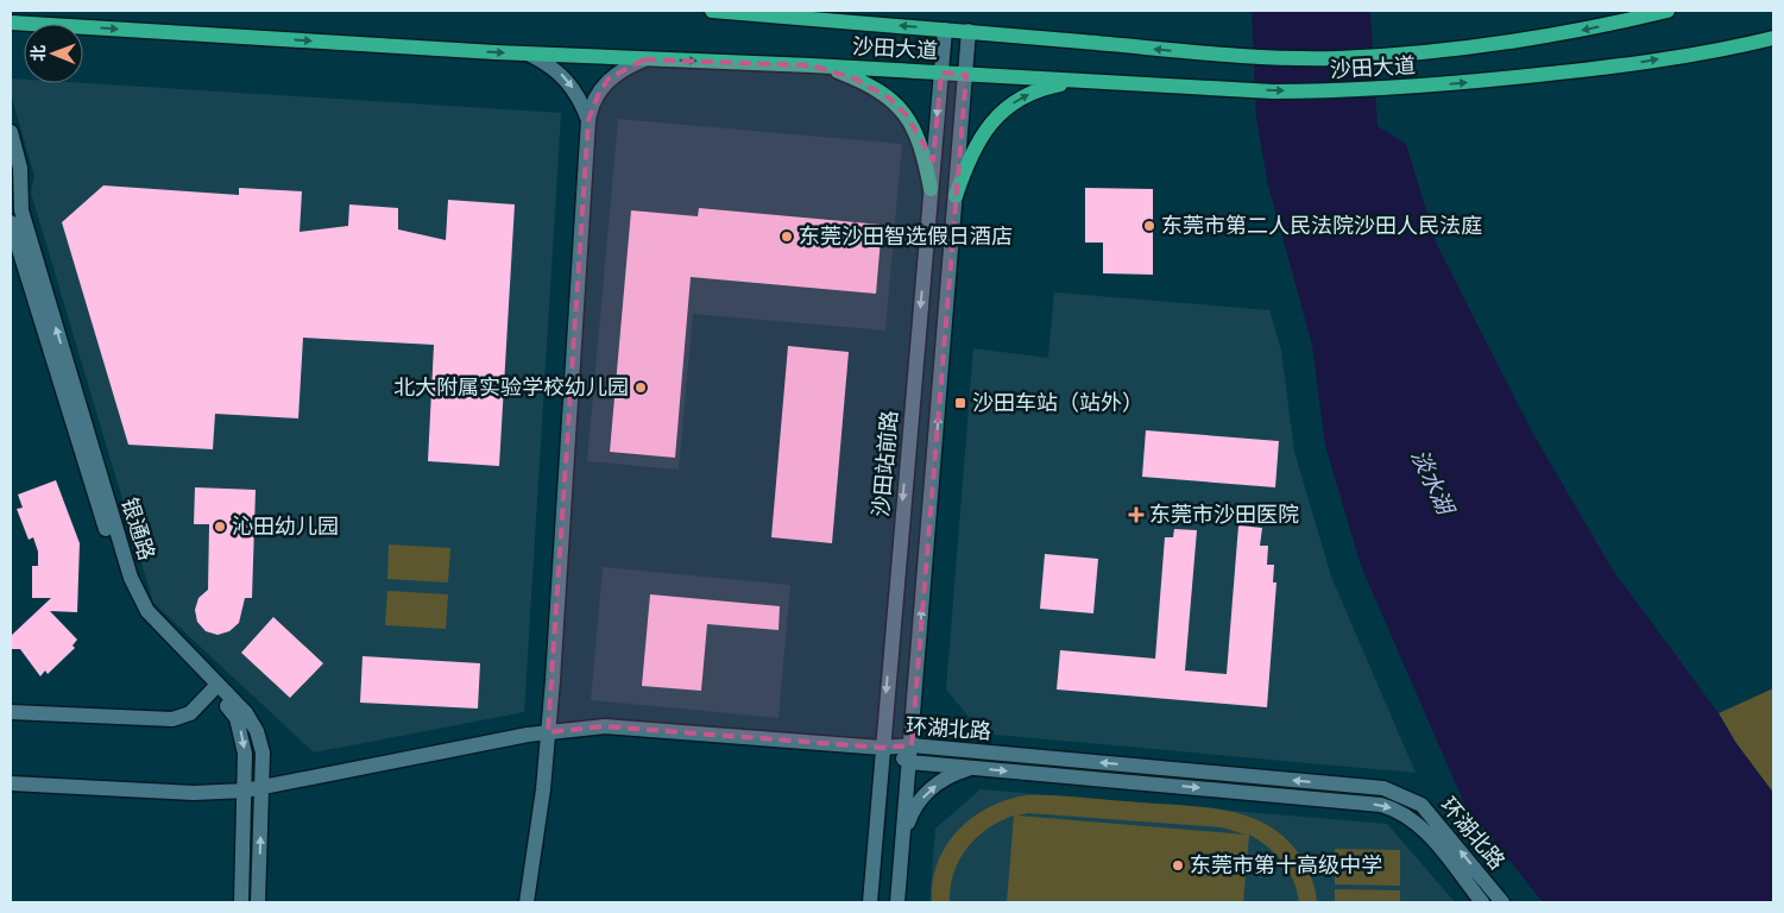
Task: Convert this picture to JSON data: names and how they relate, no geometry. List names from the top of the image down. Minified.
{"streets":{"main road":["沙田大道"],"street":["沙田站前路","银通路","环湖北路"]},"crossings":[["沙田大道","沙田站前路"],["沙田站前路","环湖北路"]],"water":["淡水湖"],"places":{"other":["东莞市第二人民法院沙田人民法庭","东莞沙田智选假日酒店","北大附属实验学校幼儿园","沁田幼儿园","东莞市第十高级中学"],"transit":["沙田车站（站外）"],"health":["东莞市沙田医院"]},"north":"left"}
